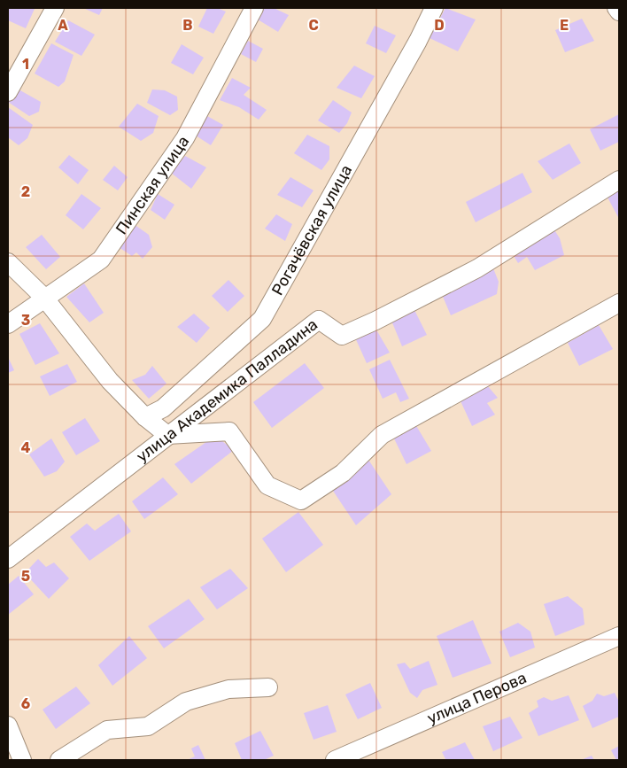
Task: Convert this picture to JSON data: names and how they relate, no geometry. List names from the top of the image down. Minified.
{"streets":{"street":["Пинская улица","Рогачёвская улица","улица Академика Палладина","улица Перова"]},"grid":{"columns":["A","B","C","D","E"],"rows":["1","2","3","4","5","6"]}}
